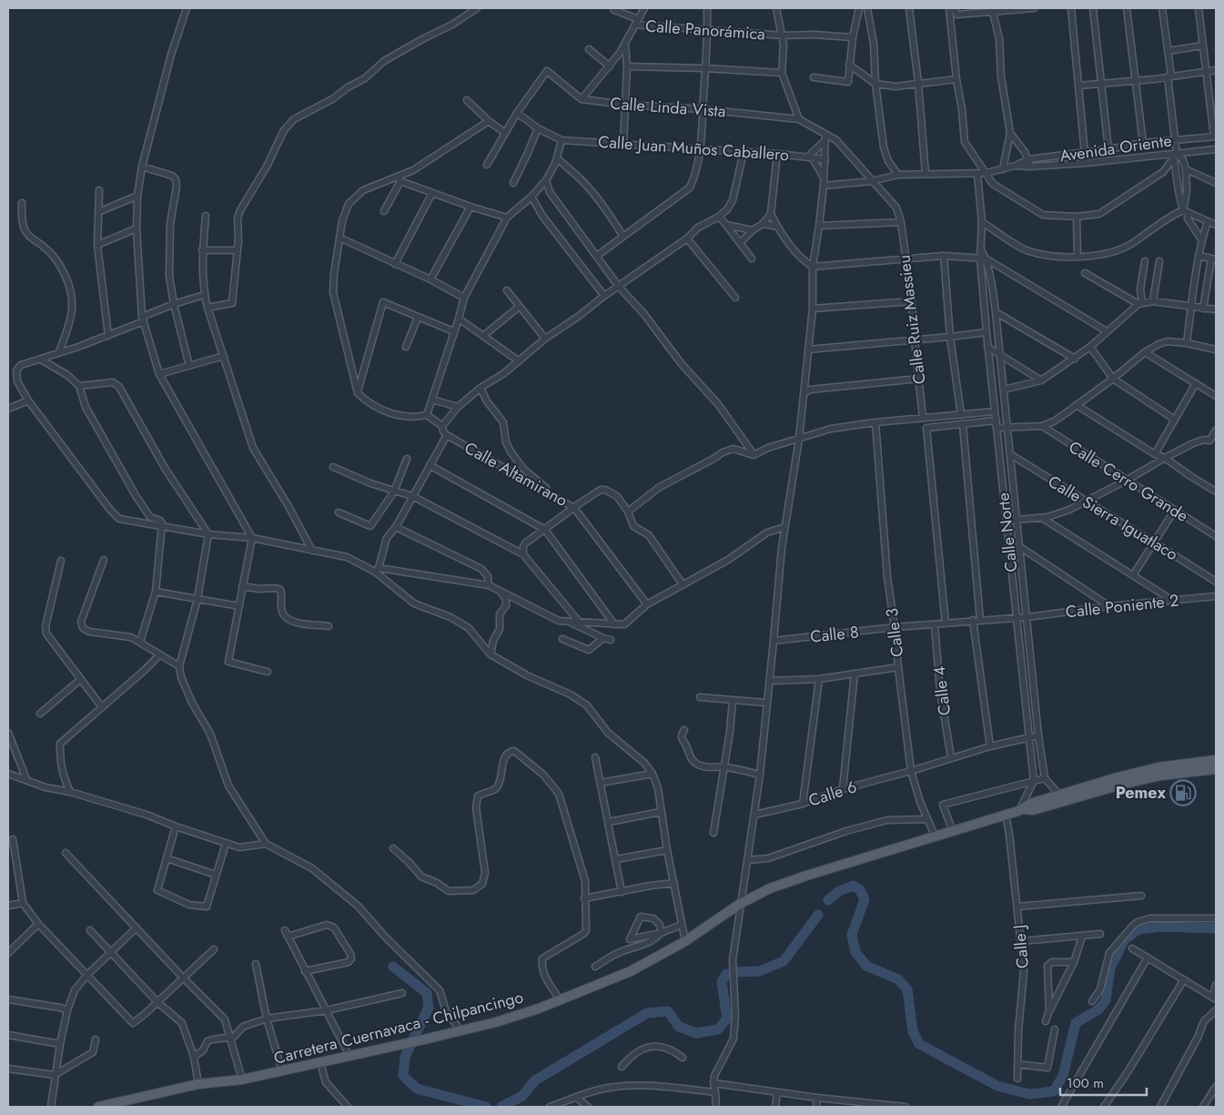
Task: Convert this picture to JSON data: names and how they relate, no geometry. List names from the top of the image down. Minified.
{"streets":{"main road":["Carretera Cuernavaca - Chilpancingo"],"street":["Calle Panorámica","Calle Linda Vista","Calle Juan Muños Caballero","Avenida Oriente","Calle Ruiz Massieu","Calle Altamirano","Calle Cerro Grande","Calle Sierra Iguatlaco","Calle Norte","Calle Poniente 2","Calle 3","Calle 8","Calle 4","Calle 6","Calle J"]},"crossings":[["Calle Linda Vista","Calle Ruiz Massieu"],["Avenida Oriente","Calle Ruiz Massieu"],["Avenida Oriente","Calle Norte"],["Calle Sierra Iguatlaco","Calle Norte"],["Calle Norte","Calle Poniente 2"],["Calle Norte","Calle 6"],["Calle Poniente 2","Calle 8"],["Calle 3","Calle 8"],["Calle 3","Calle 6"],["Calle 3","Carretera Cuernavaca - Chilpancingo"],["Calle 8","Calle 4"],["Calle 4","Calle 6"],["Calle J","Carretera Cuernavaca - Chilpancingo"]],"places":{"fuel station":["Pemex"]},"scale_bar":"100 m"}
